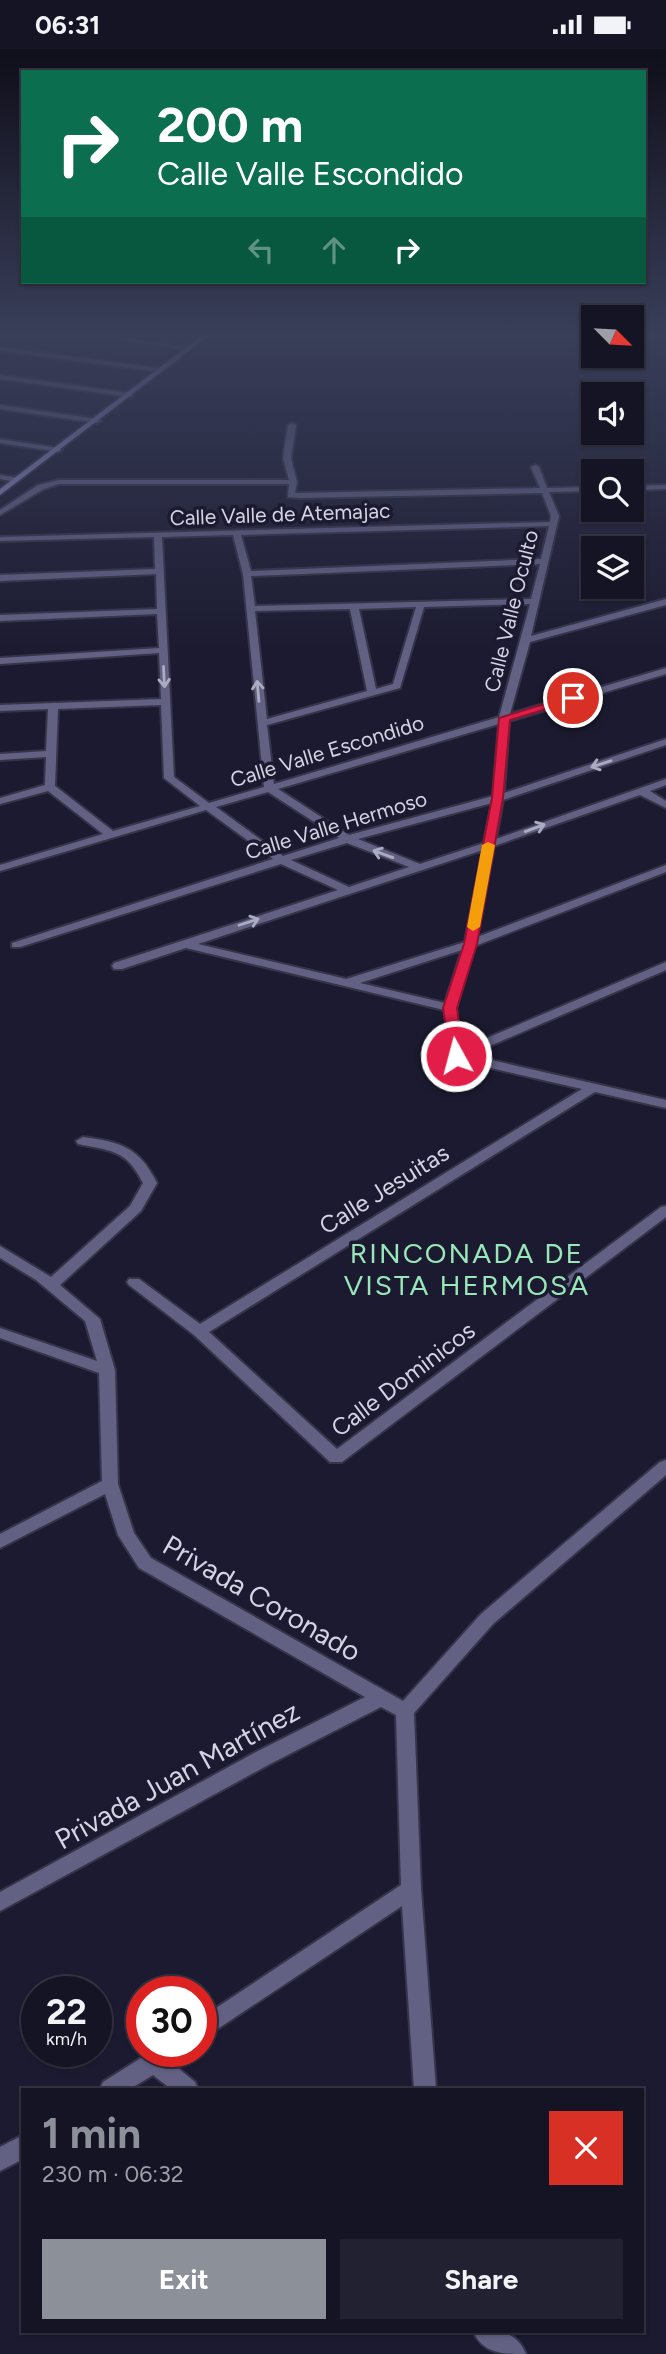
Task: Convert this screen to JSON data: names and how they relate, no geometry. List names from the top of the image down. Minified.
{"streets":{"street":["Calle Valle de Atemajac","Calle Valle Oculto","Calle Valle Escondido","Calle Valle Hermoso","Calle Jesuitas","Calle Dominicos","Privada Coronado","Privada Juan Martínez"]},"crossings":[["Calle Valle de Atemajac","Calle Valle Oculto"],["Calle Valle Oculto","Calle Valle Escondido"],["Calle Valle Oculto","Calle Valle Hermoso"],["Calle Jesuitas","Calle Dominicos"],["Privada Coronado","Privada Juan Martínez"]],"districts":["RINCONADA DE VISTA HERMOSA"],"north":"bottom right","page":{"status":"06:31","turn":["200 m","Calle Valle Escondido"],"speed":"22 km/h","limit":"30","heading":["1 min","230 m · 06:32"],"buttons":["Exit","Share"]}}
